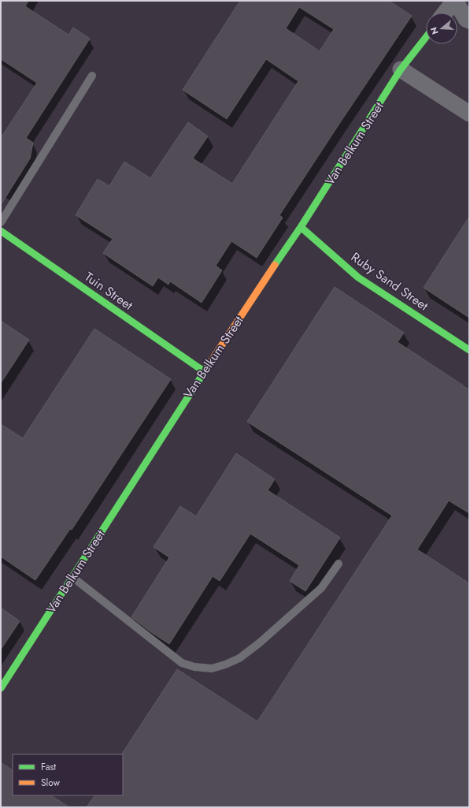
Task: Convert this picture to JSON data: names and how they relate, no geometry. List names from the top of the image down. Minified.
{"streets":{"street":["Van Belkum Street","Ruby Sand Street","Tuin Street"]},"crossings":[["Van Belkum Street","Ruby Sand Street"],["Van Belkum Street","Tuin Street"]],"legend":["Fast","Slow"],"north":"left"}
